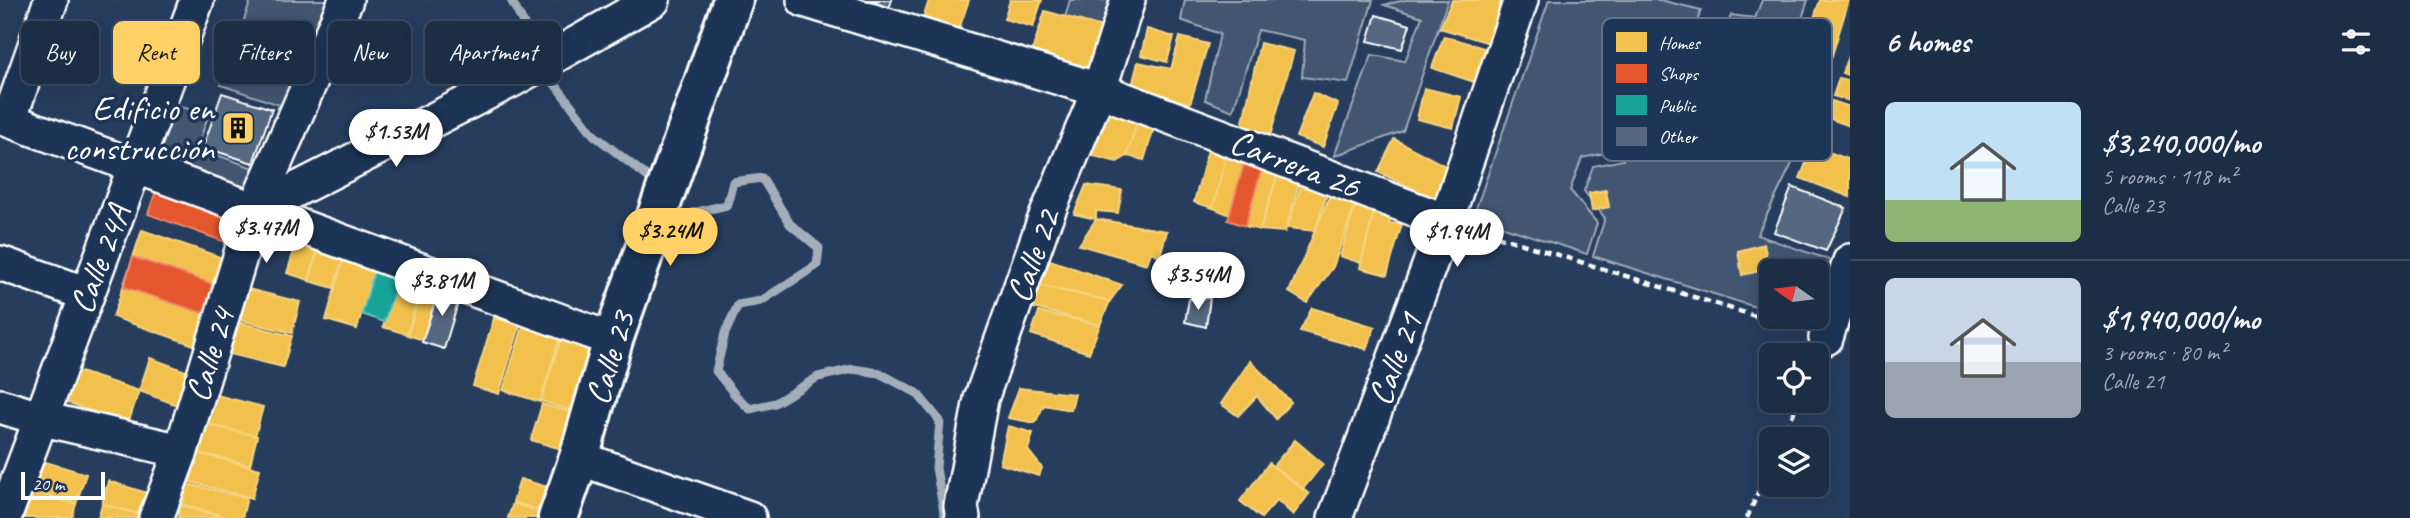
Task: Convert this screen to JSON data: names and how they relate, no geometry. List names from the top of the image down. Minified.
{"streets":{"main road":["Calle 23"],"street":["Carrera 26","Calle 22","Calle 24A","Calle 24","Calle 21"]},"crossings":[["Carrera 26","Calle 22"],["Carrera 26","Calle 21"]],"places":{"building":["Edificio en construcción"]},"legend":["Homes","Shops","Public","Other"],"scale_bar":"20 m","north":"left","page":{"heading":"6 homes","chip":["Buy","Rent","Filters","New","Apartment"],"list":[{"name":"$3,240,000/mo","note":"5 rooms · 118 m² · Calle 23"},{"name":"$1,940,000/mo","note":"3 rooms · 80 m² · Calle 21"}],"price":["$1.53M","$3.47M","$3.24M","$1.94M","$3.54M","$3.81M"],"scale":"20 m"}}
